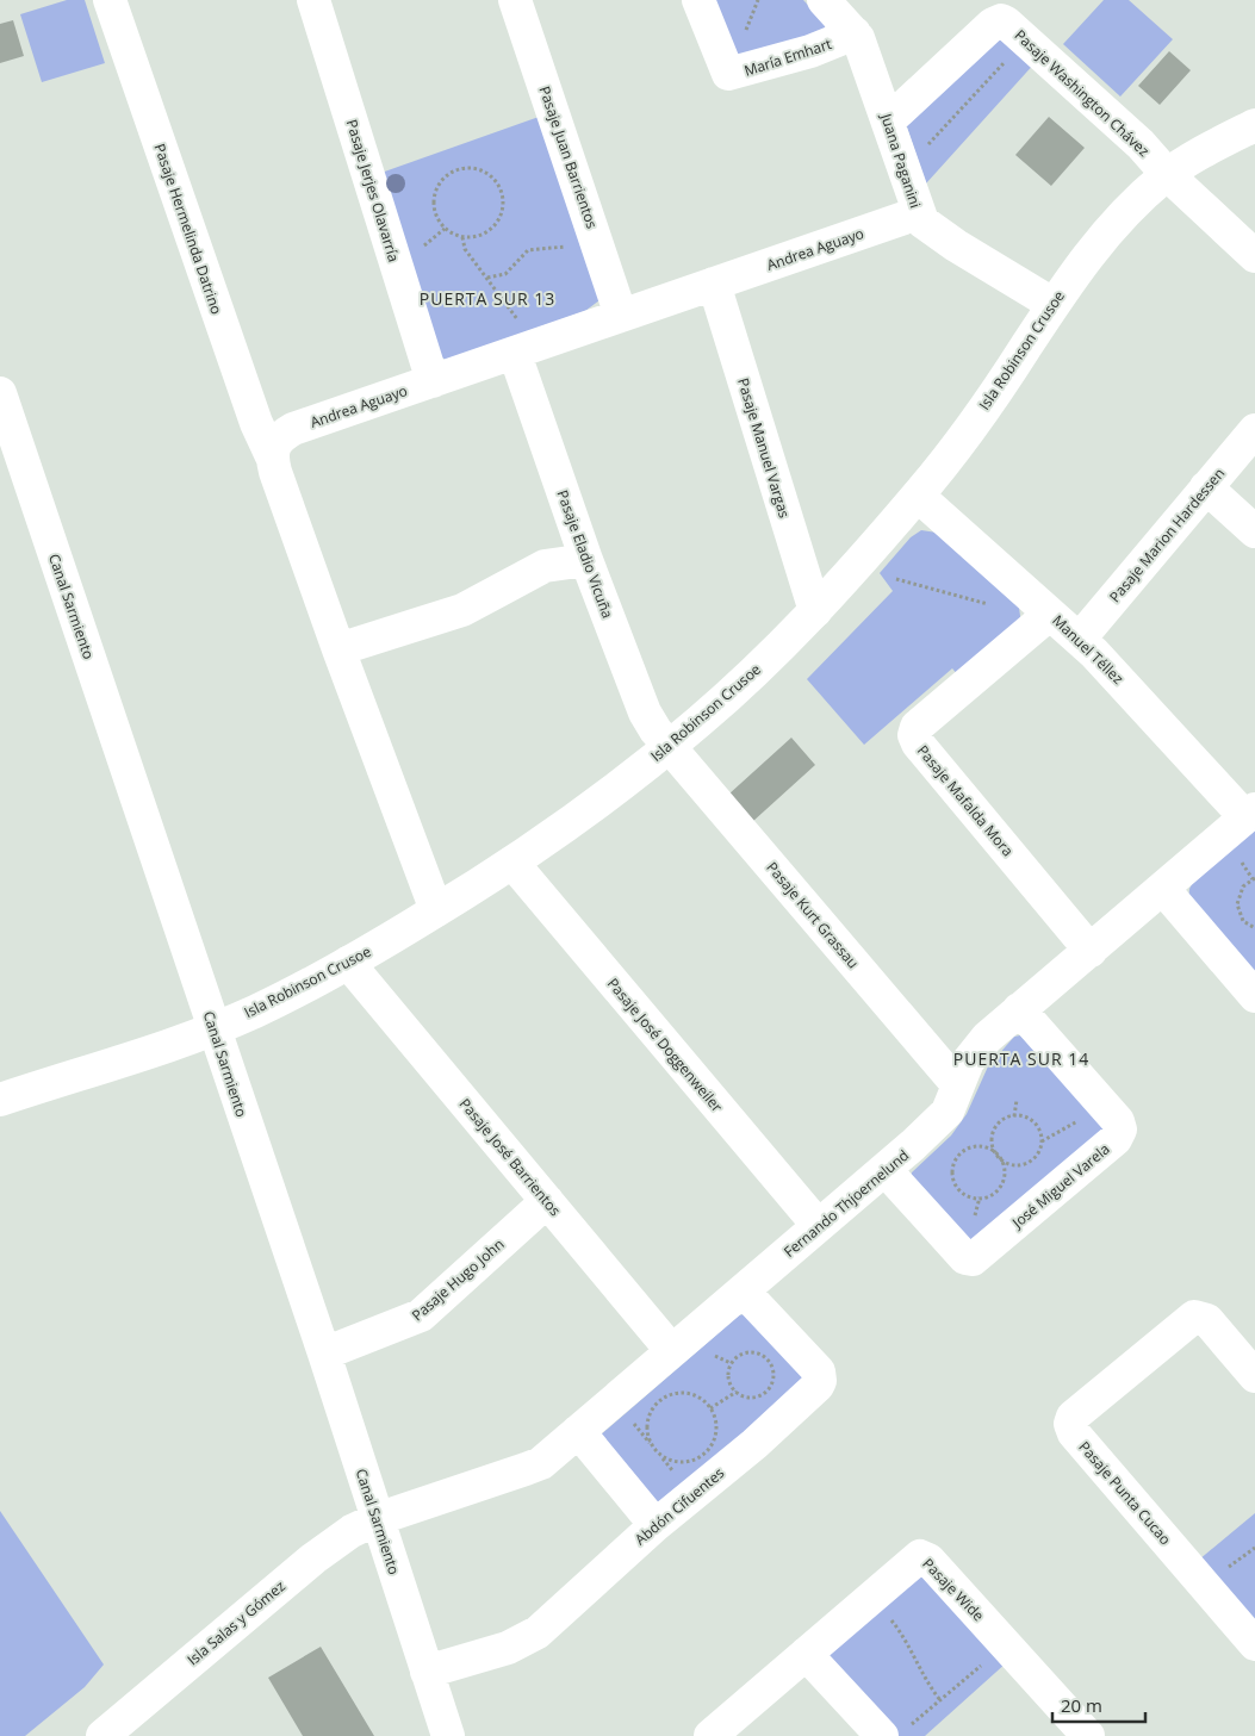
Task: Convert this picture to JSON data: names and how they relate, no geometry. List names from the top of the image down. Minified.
{"streets":{"street":["María Emhart","Pasaje Washington Chávez","Pasaje Juan Barrientos","Juana Paganini","Pasaje Jerjes Olavarría","Pasaje Hermelinda Datrino","Andrea Aguayo","Isla Robinson Crusoe","Pasaje Manuel Vargas","Pasaje Marion Hardessen","Pasaje Eladio Vicuña","Canal Sarmiento","Manuel Téllez","Pasaje Mafalda Mora","Pasaje Kurt Grassau","Pasaje José Doggenweiler","Pasaje José Barrientos","José Miguel Varela","Fernando Thjoernelund","Pasaje Hugo John","Pasaje Punta Cucao","Abdón Cifuentes","Pasaje Wide","Isla Salas y Gómez"]},"crossings":[["María Emhart","Juana Paganini"],["Pasaje Washington Chávez","Juana Paganini"],["Pasaje Washington Chávez","Isla Robinson Crusoe"],["Pasaje Juan Barrientos","Andrea Aguayo"],["Juana Paganini","Andrea Aguayo"],["Juana Paganini","Isla Robinson Crusoe"],["Pasaje Jerjes Olavarría","Andrea Aguayo"],["Pasaje Hermelinda Datrino","Andrea Aguayo"],["Andrea Aguayo","Pasaje Manuel Vargas"],["Andrea Aguayo","Pasaje Eladio Vicuña"],["Isla Robinson Crusoe","Pasaje Manuel Vargas"],["Isla Robinson Crusoe","Pasaje Eladio Vicuña"],["Isla Robinson Crusoe","Canal Sarmiento"],["Isla Robinson Crusoe","Manuel Téllez"],["Isla Robinson Crusoe","Pasaje Kurt Grassau"],["Isla Robinson Crusoe","Pasaje José Doggenweiler"],["Isla Robinson Crusoe","Pasaje José Barrientos"],["Pasaje Marion Hardessen","Manuel Téllez"],["Pasaje Eladio Vicuña","Pasaje Kurt Grassau"],["Canal Sarmiento","Fernando Thjoernelund"],["Canal Sarmiento","Pasaje Hugo John"],["Canal Sarmiento","Abdón Cifuentes"],["Canal Sarmiento","Isla Salas y Gómez"],["Manuel Téllez","Pasaje Mafalda Mora"],["Manuel Téllez","Fernando Thjoernelund"],["Pasaje Mafalda Mora","Fernando Thjoernelund"],["Pasaje Kurt Grassau","Fernando Thjoernelund"],["Pasaje José Doggenweiler","Fernando Thjoernelund"],["Pasaje José Barrientos","Fernando Thjoernelund"],["Pasaje José Barrientos","Pasaje Hugo John"],["José Miguel Varela","Fernando Thjoernelund"],["Fernando Thjoernelund","Abdón Cifuentes"],["Fernando Thjoernelund","Isla Salas y Gómez"]],"districts":["PUERTA SUR 13","PUERTA SUR 14"],"scale_bar":"20 m"}
